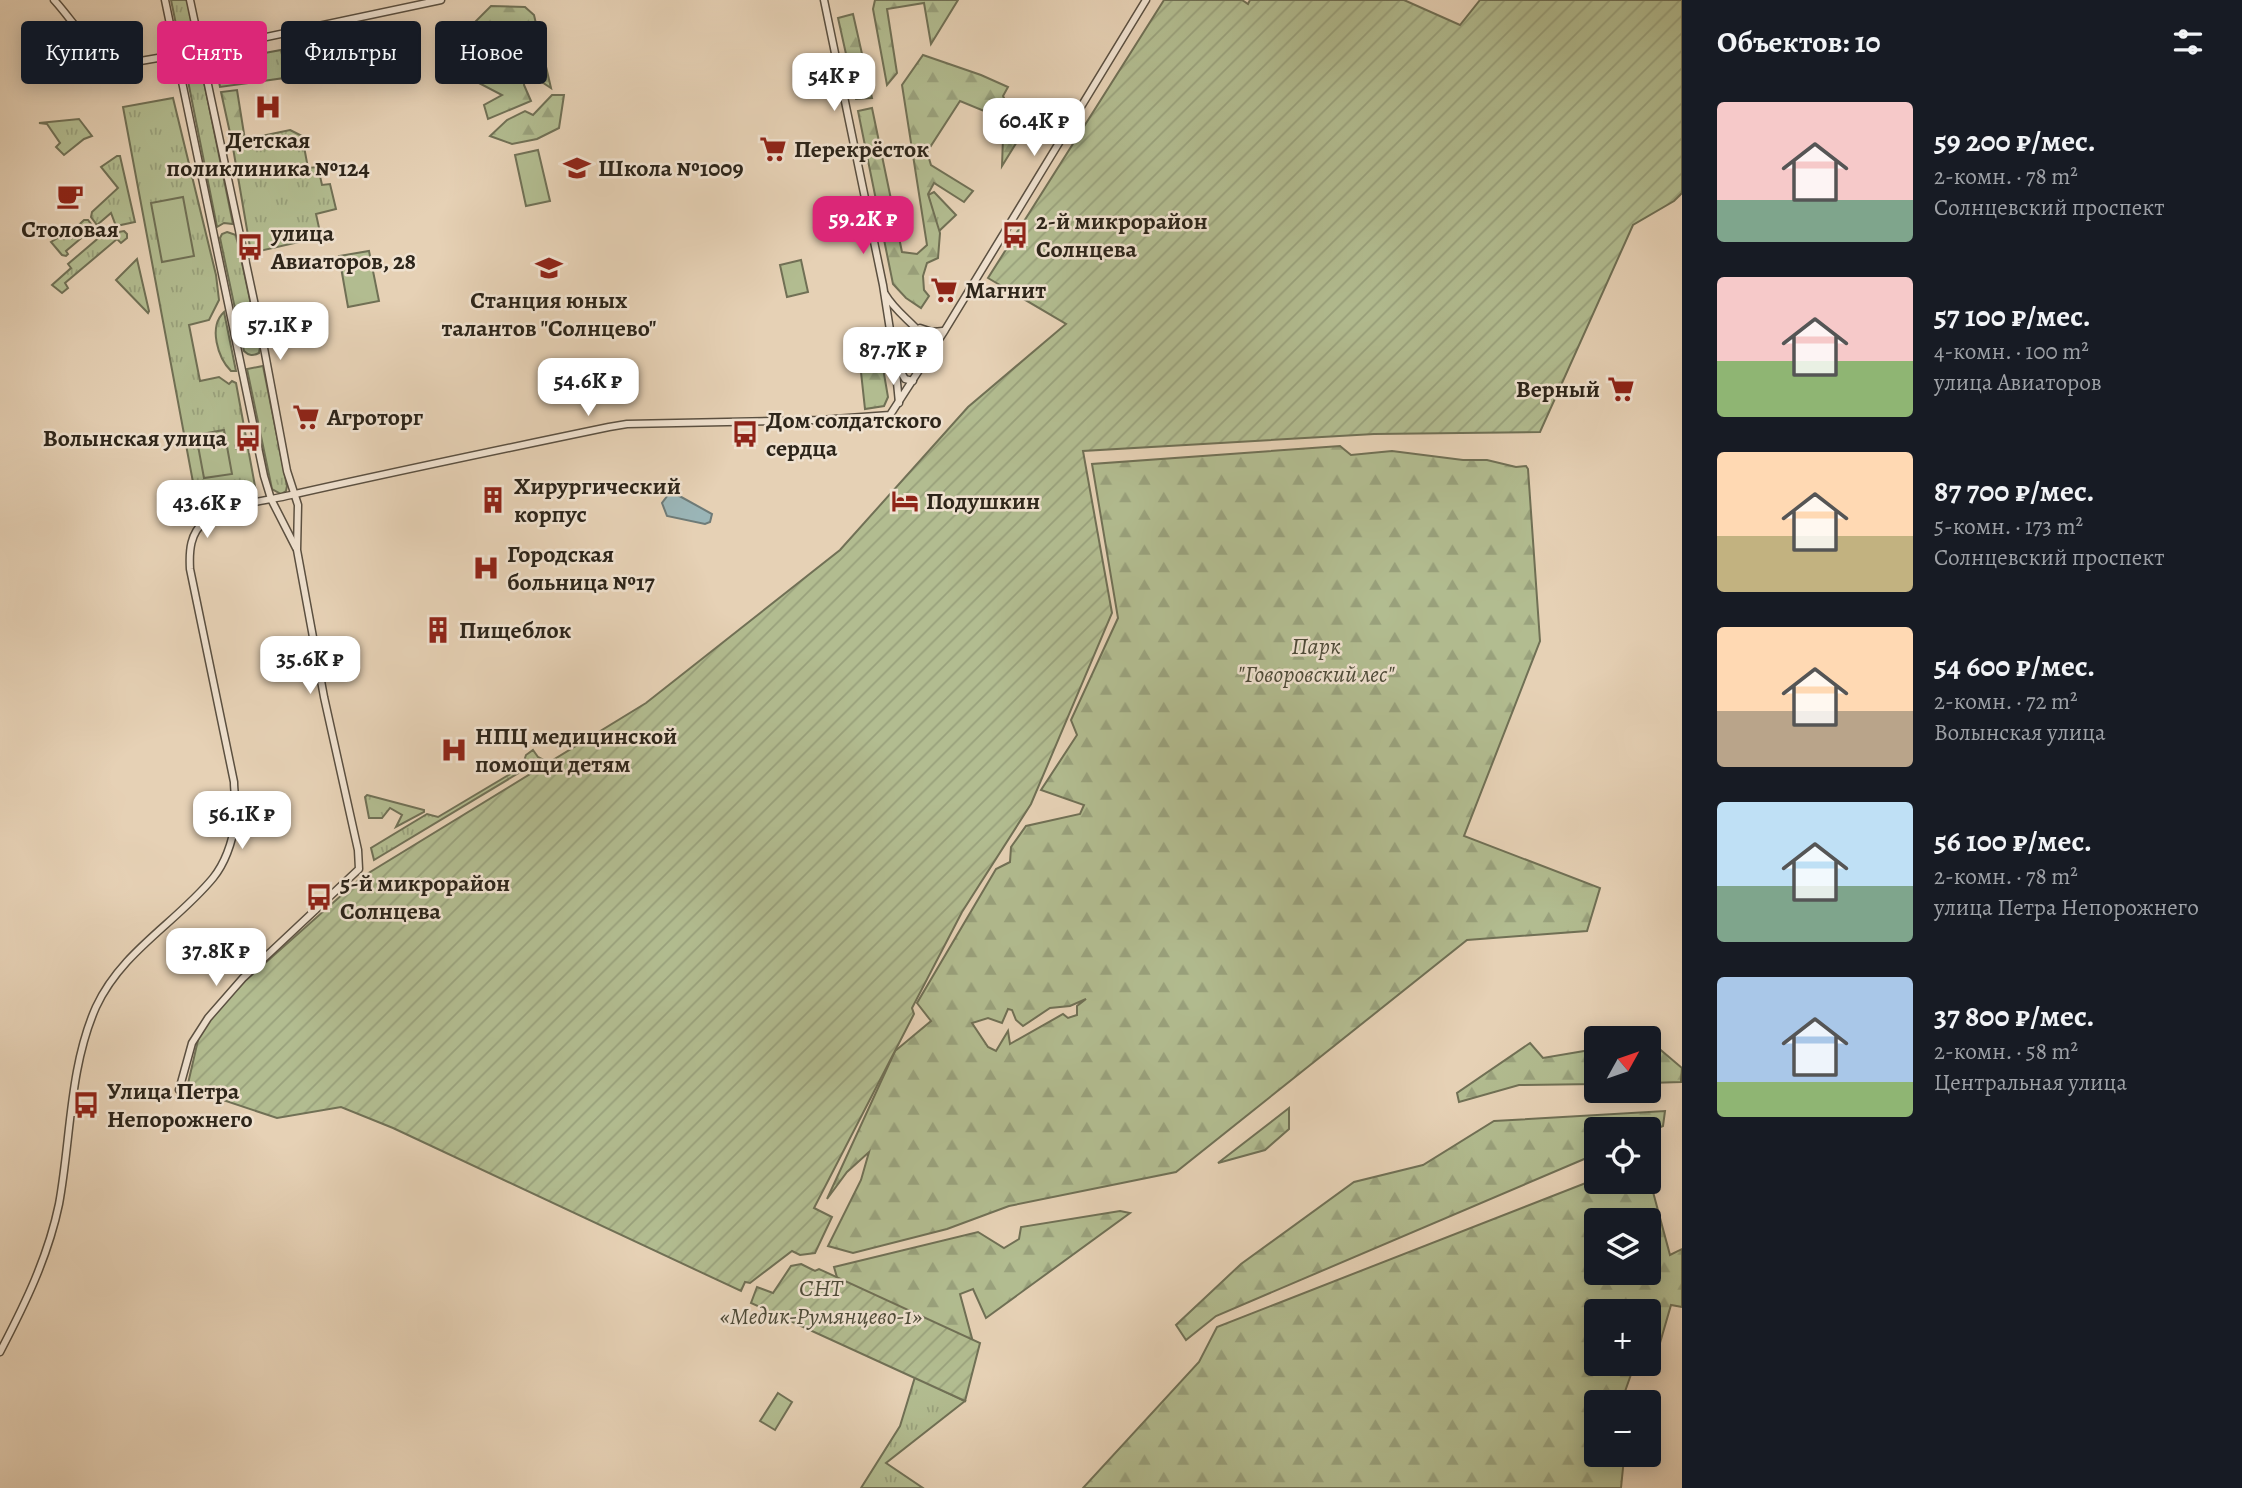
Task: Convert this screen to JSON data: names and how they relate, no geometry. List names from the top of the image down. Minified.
{"parks":["Парк \"Говоровский лес\"","СНТ «Медик-Румянцево-1»"],"places":{"hospital":["Детская поликлиника №124","Городская больница №17","НПЦ медицинской помощи детям"],"supermarket":["Перекрёсток","Магнит","Верный","Агроторг"],"school or university":["Школа №1009","Станция юных талантов \"Солнцево\""],"cafe":["Столовая"],"bus stop":["2-й микрорайон Солнцева","улица Авиаторов, 28","Дом солдатского сердца","Волынская улица","5-й микрорайон Солнцева","Улица Петра Непорожнего"],"building":["Хирургический корпус","Пищеблок"],"hotel":["Подушкин"]},"north":"top right","page":{"heading":"Объектов: 10","chip":["Купить","Снять","Фильтры","Новое"],"price":["54K ₽","60.4K ₽","59.2K ₽","57.1K ₽","87.7K ₽","54.6K ₽","43.6K ₽","35.6K ₽","56.1K ₽","37.8K ₽"],"list":[{"name":"59 200 ₽/мес.","note":"2-комн. · 78 m² · Солнцевский проспект"},{"name":"57 100 ₽/мес.","note":"4-комн. · 100 m² · улица Авиаторов"},{"name":"87 700 ₽/мес.","note":"5-комн. · 173 m² · Солнцевский проспект"},{"name":"54 600 ₽/мес.","note":"2-комн. · 72 m² · Волынская улица"},{"name":"56 100 ₽/мес.","note":"2-комн. · 78 m² · улица Петра Непорожнего"},{"name":"37 800 ₽/мес.","note":"2-комн. · 58 m² · Центральная улица"}],"map_buttons":["+","−"]}}
